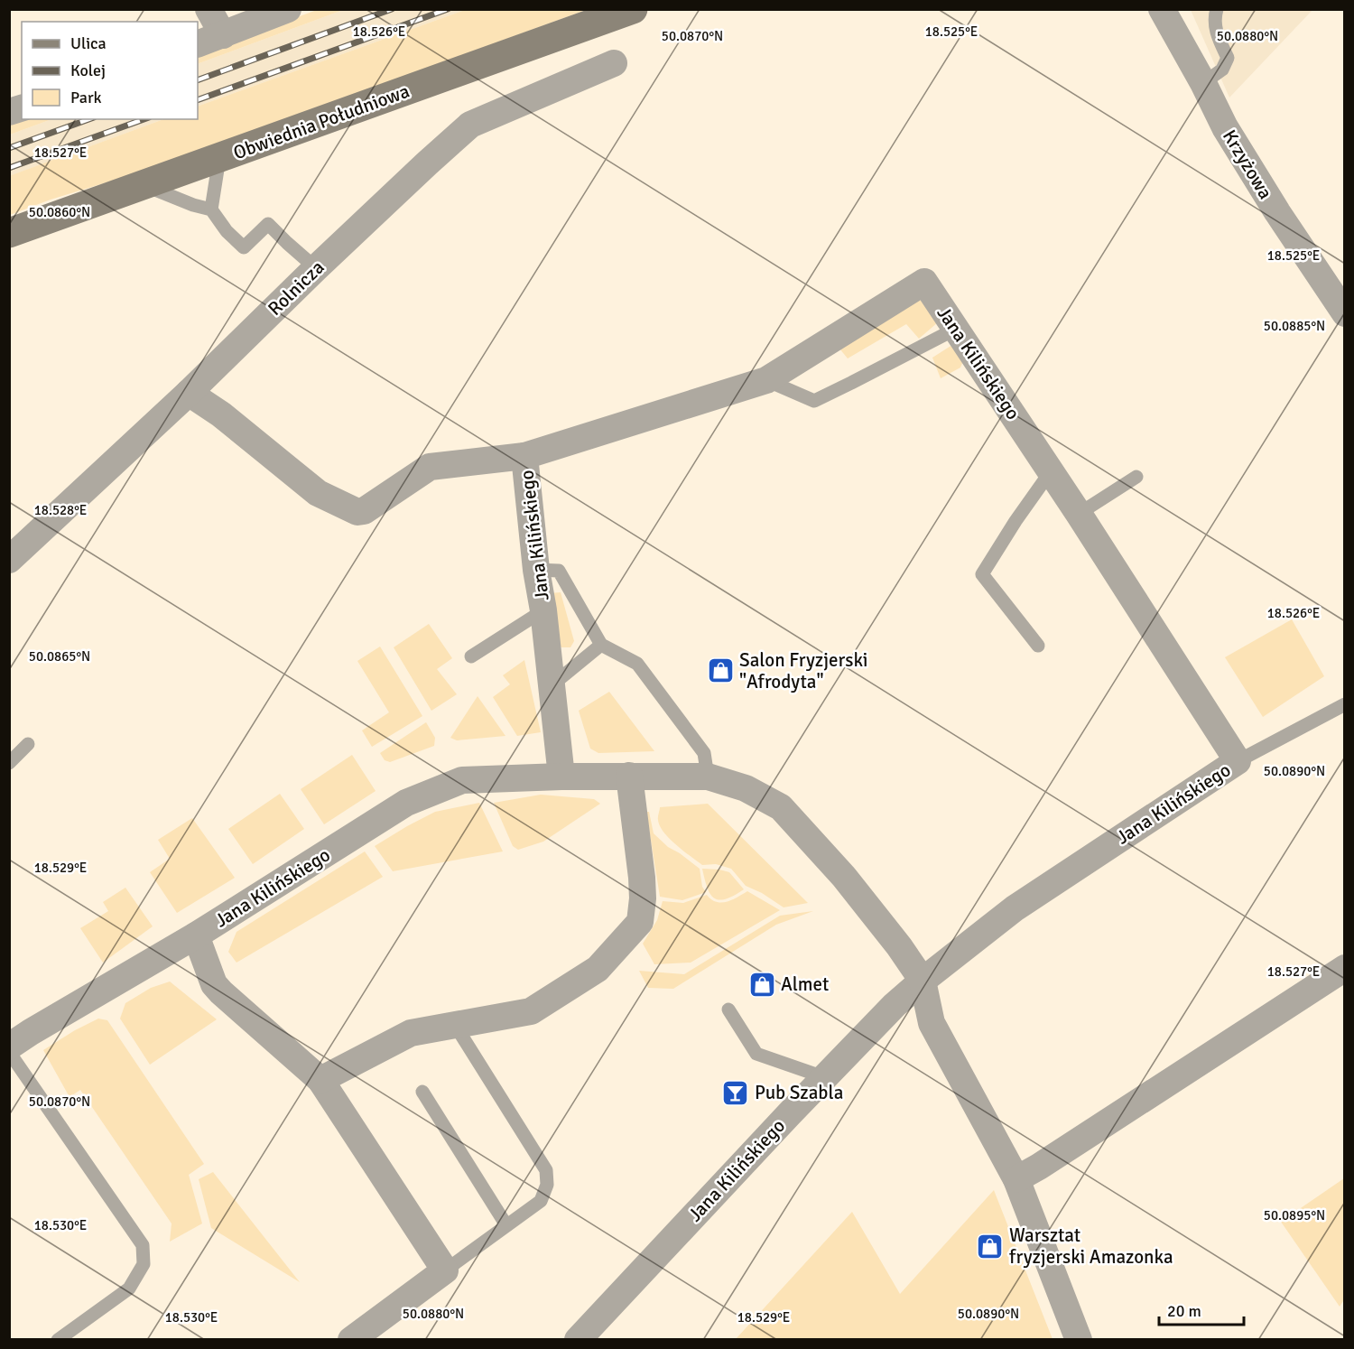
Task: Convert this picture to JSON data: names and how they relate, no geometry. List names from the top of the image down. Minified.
{"streets":{"main road":["Obwiednia Południowa"],"street":["Krzyżowa","Rolnicza","Jana Kilińskiego"]},"places":{"shop":["Salon Fryzjerski \"Afrodyta\"","Almet","Warsztat fryzjerski Amazonka"],"bar":["Pub Szabla"]},"legend":["Ulica","Kolej","Park"],"scale_bar":"20 m","coordinates":["18.526°E","18.525°E","50.0870°N","50.0880°N","18.527°E","50.0860°N","50.0885°N","18.528°E","50.0865°N","50.0890°N","18.529°E","50.0895°N","18.530°E"]}
